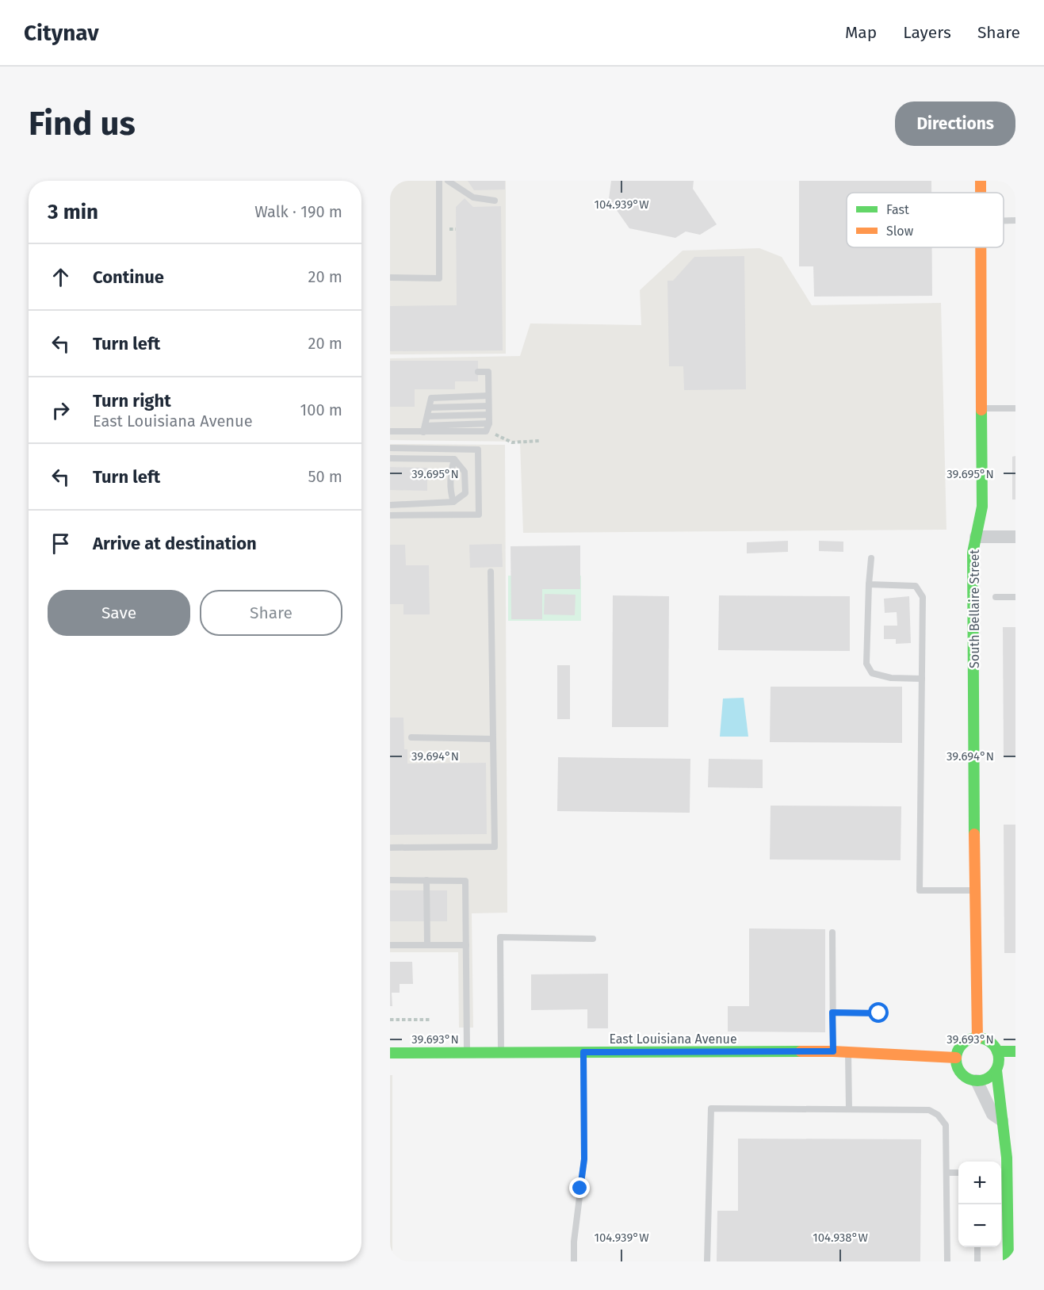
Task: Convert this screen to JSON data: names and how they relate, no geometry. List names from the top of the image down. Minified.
{"streets":{"street":["South Bellaire Street","East Louisiana Avenue"]},"crossings":[["South Bellaire Street","East Louisiana Avenue"]],"legend":["Fast","Slow"],"page":{"header":"Citynav","nav":["Map","Layers","Share"],"buttons":["Directions",["Save","Share"]],"title":"Find us","heading":["3 min","Walk · 190 m"],"list":[["Continue","20 m"],["Turn left","20 m"],["Turn right","East Louisiana Avenue","100 m"],["Turn left","50 m"],"Arrive at destination"],"map_buttons":["+","−"]},"coordinates":["104.939°W","39.695°N","39.694°N","39.693°N","104.938°W"]}
